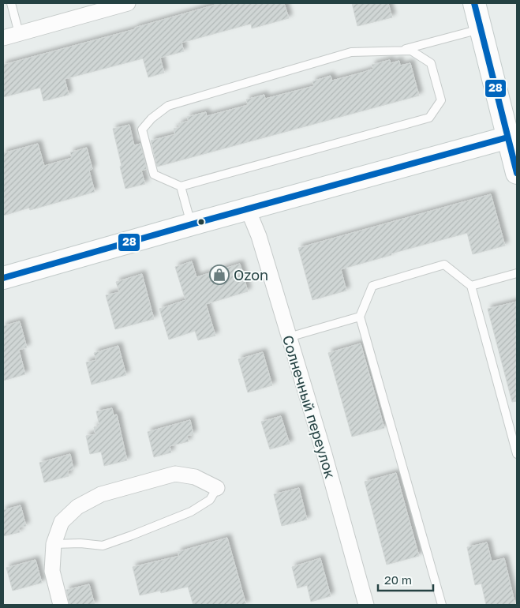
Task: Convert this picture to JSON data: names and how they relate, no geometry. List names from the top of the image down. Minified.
{"streets":{"street":["Солнечный переулок"]},"places":{"shop":["Ozon"]},"lines":["transit line 28"],"scale_bar":"20 m"}
